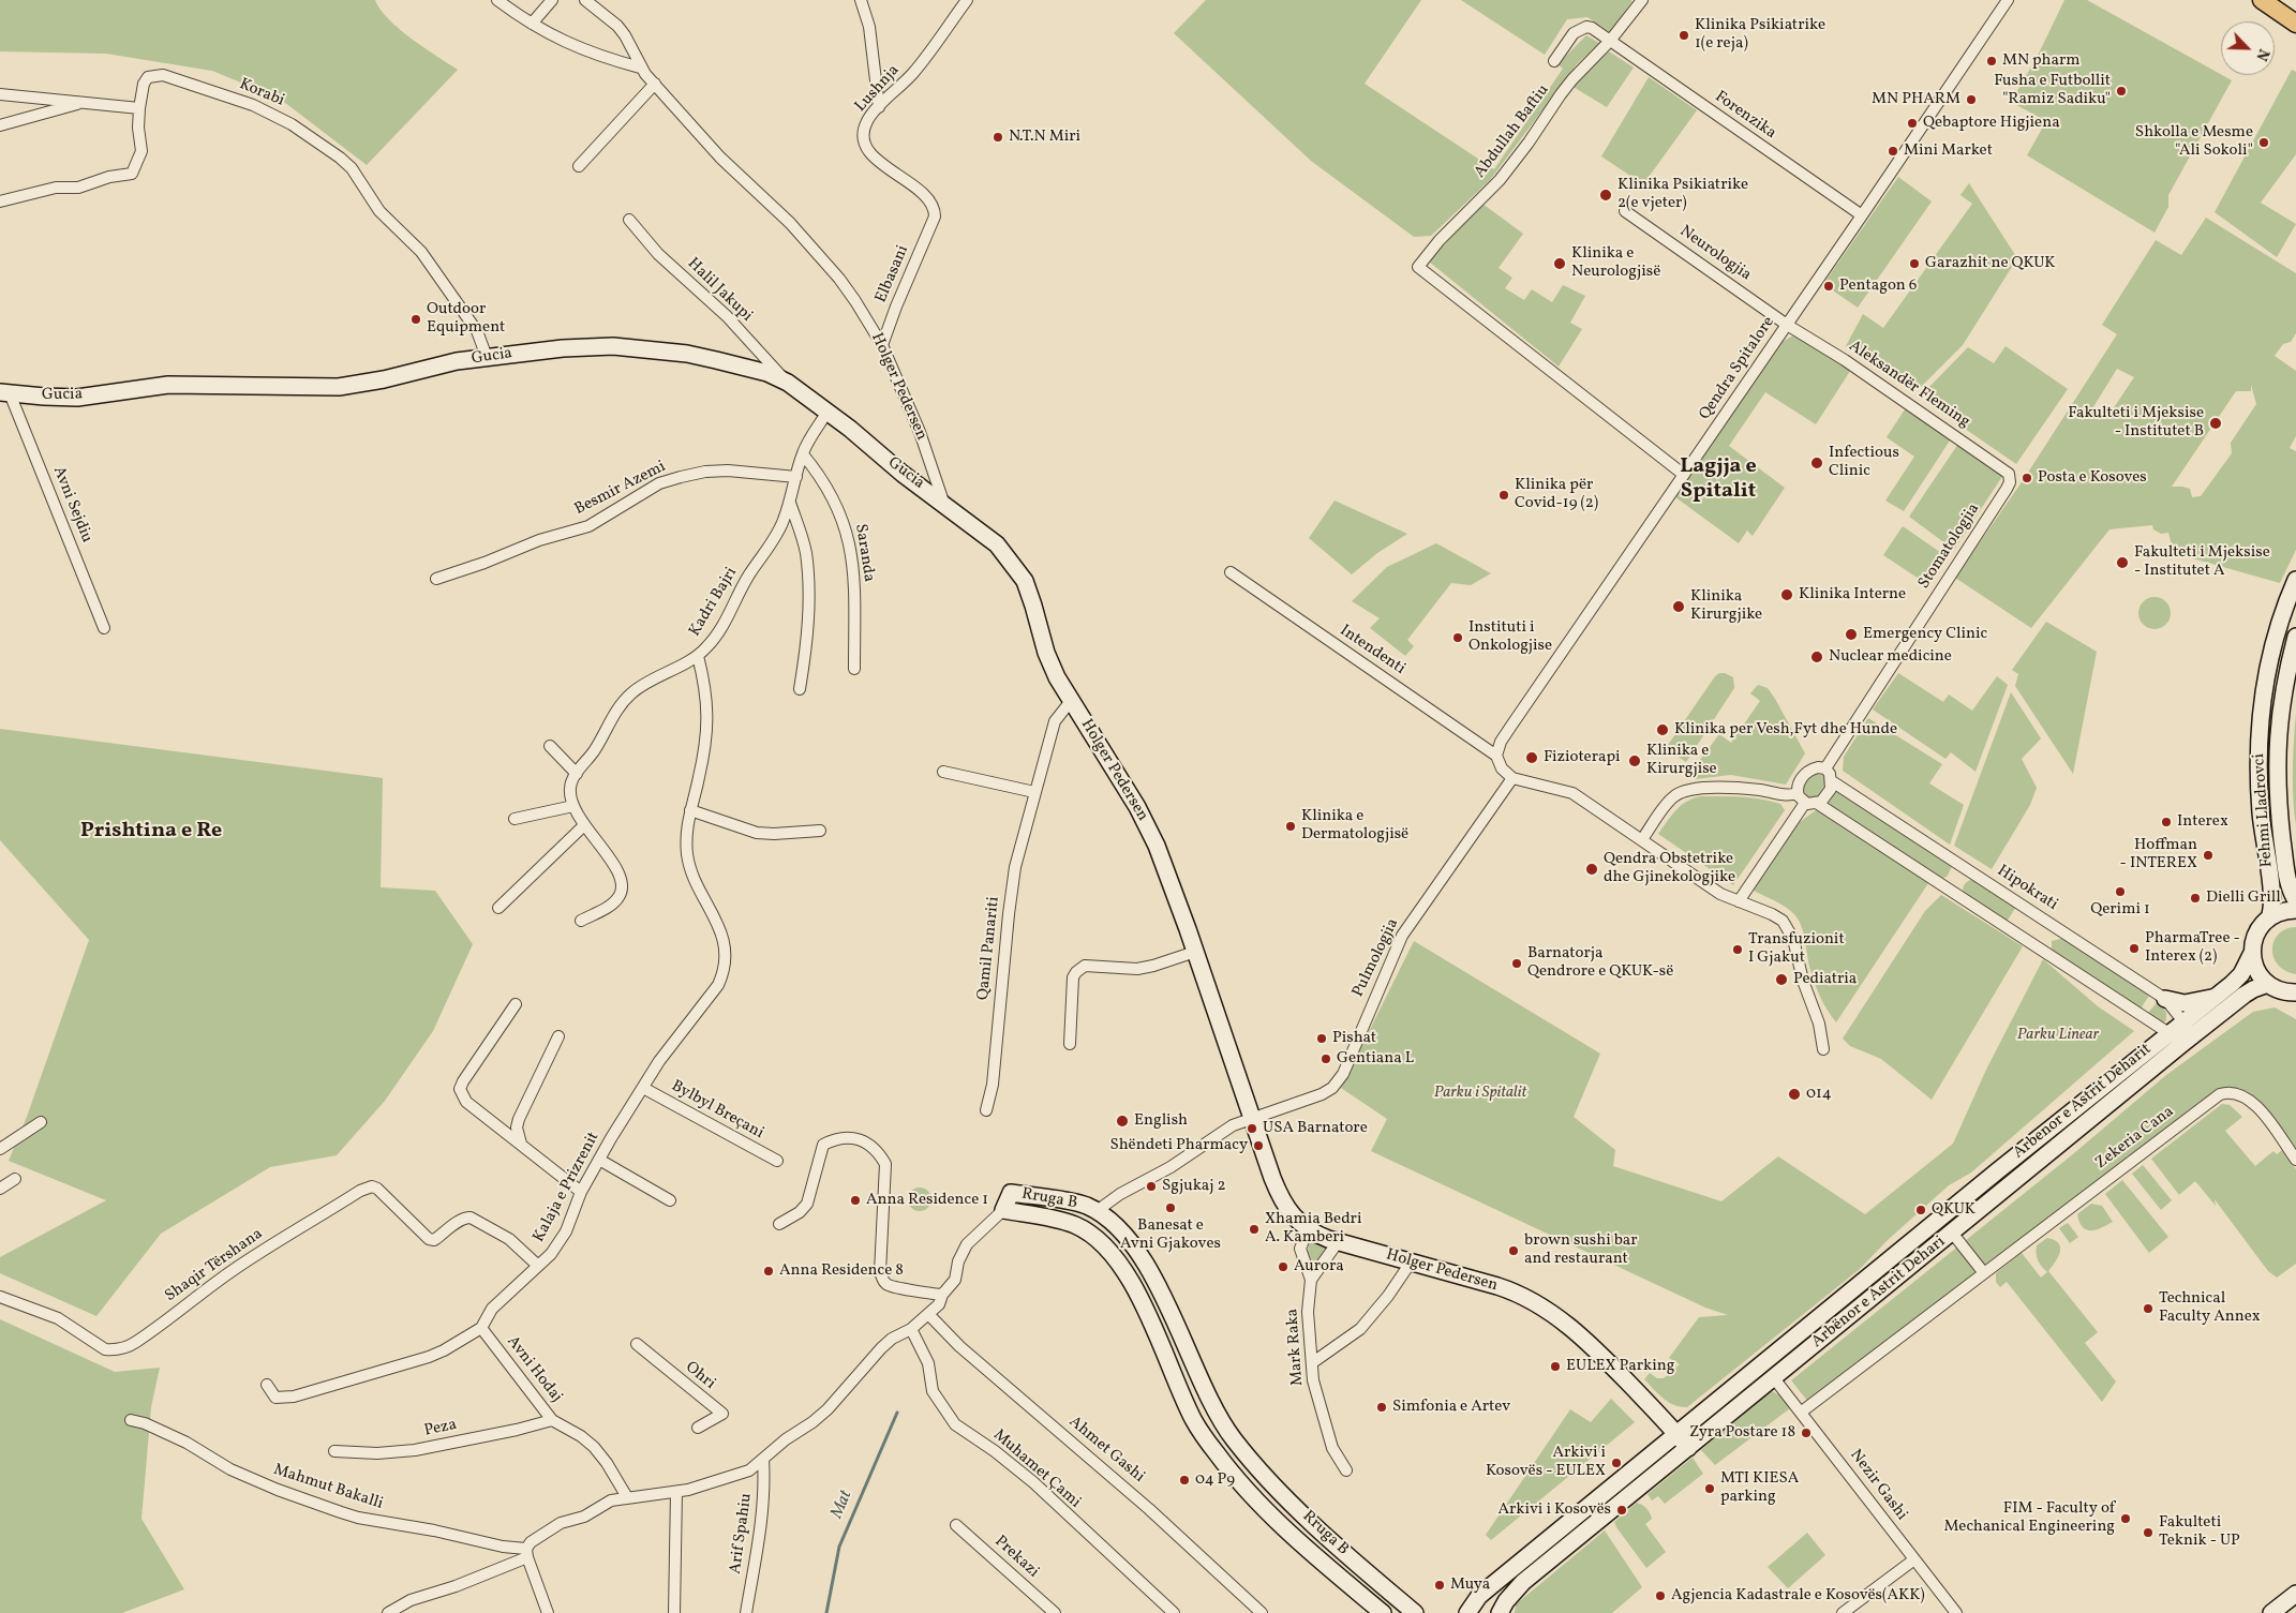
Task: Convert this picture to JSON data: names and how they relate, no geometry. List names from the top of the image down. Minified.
{"streets":{"main road":["Gucia","Holger Pedersen","Fehmi Lladrovci","Arbenor e Astrit Deharit","Rruga B","Arbënor e Astrit Dehari"],"street":["Lushnja","Korabi","Forenzika","Abdullah Baftiu","Neurologjia","Elbasani","Halil Jakupi","Qendra Spitalore","Aleksandër Fleming","Besmir Azemi","Avni Sejdiu","Stomatologjia","Saranda","Kadri Bajri","Intendenti","Hipokrati","Qamil Panariti","Pulmologjia","Bylbyl Breçani","Zekeria Cana","Kalaja e Prizrenit","Shaqir Tërshana","Mark Raka","Avni Hodaj","Ohri","Peza","Ahmet Gashi","Muhamet Çami","Nezir Gashi","Mahmut Bakalli","Arif Spahiu","Prekazi"]},"crossings":[["Lushnja","Elbasani"],["Korabi","Gucia"],["Forenzika","Abdullah Baftiu"],["Forenzika","Qendra Spitalore"],["Abdullah Baftiu","Qendra Spitalore"],["Neurologjia","Qendra Spitalore"],["Neurologjia","Aleksandër Fleming"],["Elbasani","Holger Pedersen"],["Halil Jakupi","Gucia"],["Gucia","Holger Pedersen"],["Gucia","Avni Sejdiu"],["Gucia","Kadri Bajri"],["Qendra Spitalore","Aleksandër Fleming"],["Qendra Spitalore","Intendenti"],["Aleksandër Fleming","Stomatologjia"],["Holger Pedersen","Qamil Panariti"],["Holger Pedersen","Pulmologjia"],["Holger Pedersen","Arbënor e Astrit Dehari"],["Holger Pedersen","Mark Raka"],["Besmir Azemi","Kadri Bajri"],["Stomatologjia","Hipokrati"],["Saranda","Kadri Bajri"],["Kadri Bajri","Kalaja e Prizrenit"],["Hipokrati","Arbënor e Astrit Dehari"],["Pulmologjia","Rruga B"],["Arbenor e Astrit Deharit","Arbënor e Astrit Dehari"],["Bylbyl Breçani","Kalaja e Prizrenit"],["Zekeria Cana","Nezir Gashi"],["Kalaja e Prizrenit","Shaqir Tërshana"],["Kalaja e Prizrenit","Avni Hodaj"],["Arbënor e Astrit Dehari","Nezir Gashi"],["Avni Hodaj","Peza"]],"districts":["Lagjja e Spitalit","Prishtina e Re"],"water":["Mat"],"parks":["Parku Linear","Parku i Spitalit"],"places":["Klinika Psikiatrike 1(e reja)","MN pharm","Fusha e Futbollit \"Ramiz Sadiku\"","MN PHARM","Qebaptore Higjiena","N.T.N Miri","Shkolla e Mesme \"Ali Sokoli\"","Mini Market","Klinika Psikiatrike 2(e vjeter)","Klinika e Neurologjisë","Garazhit ne QKUK","Pentagon 6","Outdoor Equipment","Fakulteti i Mjeksise - Institutet B","Infectious Clinic","Posta e Kosoves","Klinika për Covid-19 (2)","Fakulteti i Mjeksise - Institutet A","Klinika Interne","Klinika Kirurgjike","Emergency Clinic","Instituti i Onkologjise","Nuclear medicine","Klinika per Vesh,Fyt dhe Hunde","Fizioterapi","Klinika e Kirurgjise","Interex","Klinika e Dermatologjisë","Hoffman - INTEREX","Qendra Obstetrike dhe Gjinekologjike","Qerimi 1","Dielli Grill","PharmaTree - Interex (2)","Transfuzionit I Gjakut","Barnatorja Qendrore e QKUK-së","Pediatria","Pishat","Gentiana L","014","English","USA Barnatore","Shëndeti Pharmacy","Sgjukaj 2","Anna Residence 1","Banesat e Avni Gjakoves","QKUK","Xhamia Bedri A. Kamberi","brown sushi bar and restaurant","Aurora","Anna Residence 8","Technical Faculty Annex","EULEX Parking","Simfonia e Artev","Zyra Postare 18","Arkivi i Kosovës - EULEX","04 P9","MTI KIESA parking","Arkivi i Kosovës","FIM - Faculty of Mechanical Engineering","Fakulteti Teknik - UP","Muya","Agjencia Kadastrale e Kosovës(AKK)"],"north":"bottom right"}
